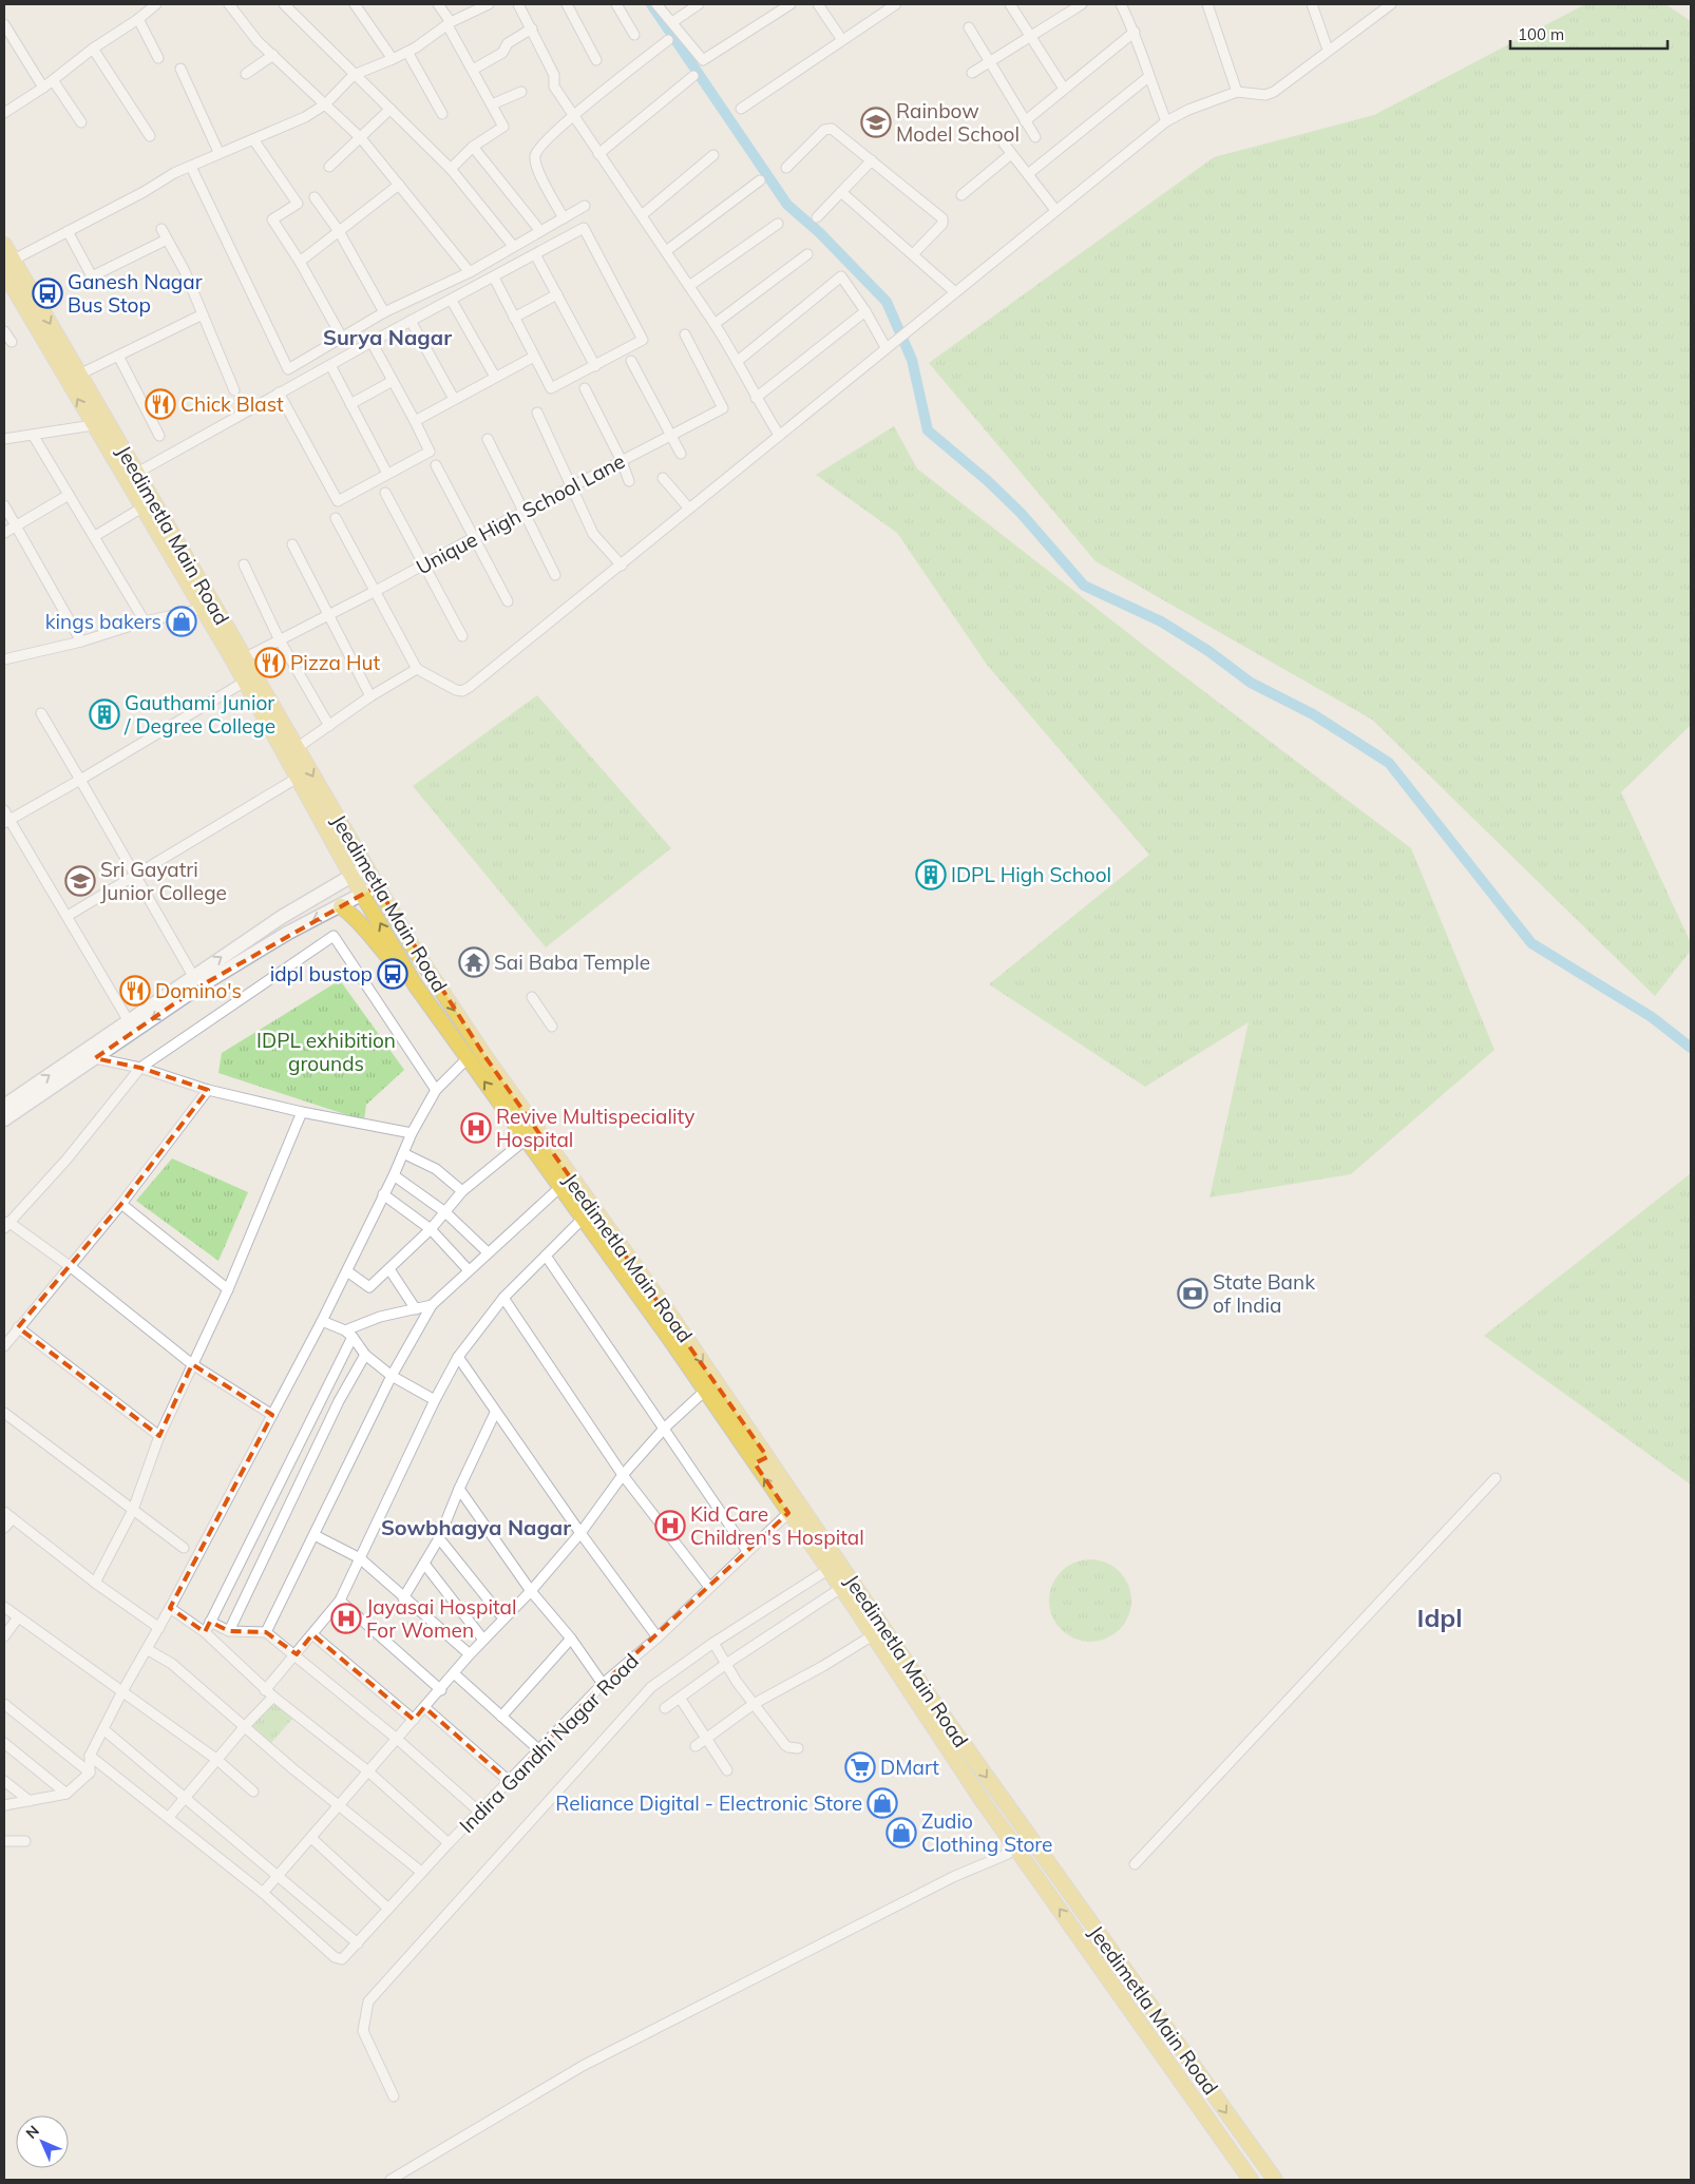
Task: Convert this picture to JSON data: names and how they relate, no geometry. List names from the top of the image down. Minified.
{"streets":{"main road":["Jeedimetla Main Road"],"street":["Unique High School Lane","Indira Gandhi Nagar Road"]},"crossings":[["Unique High School Lane","Jeedimetla Main Road"],["Jeedimetla Main Road","Indira Gandhi Nagar Road"]],"districts":["Surya Nagar","Sowbhagya Nagar","Idpl"],"parks":["IDPL exhibition grounds"],"places":{"school or university":["Rainbow Model School","Sri Gayatri Junior College"],"bus stop":["Ganesh Nagar Bus Stop","idpl bustop"],"restaurant":["Chick Blast","Pizza Hut","Domino's"],"shop":["kings bakers","Reliance Digital - Electronic Store","Zudio Clothing Store"],"building":["Gauthami Junior / Degree College","IDPL High School"],"temple":["Sai Baba Temple"],"hospital":["Revive Multispeciality Hospital","Kid Care Children's Hospital","Jayasai Hospital For Women"],"bank":["State Bank of India"],"supermarket":["DMart"]},"scale_bar":"100 m","north":"top left"}
